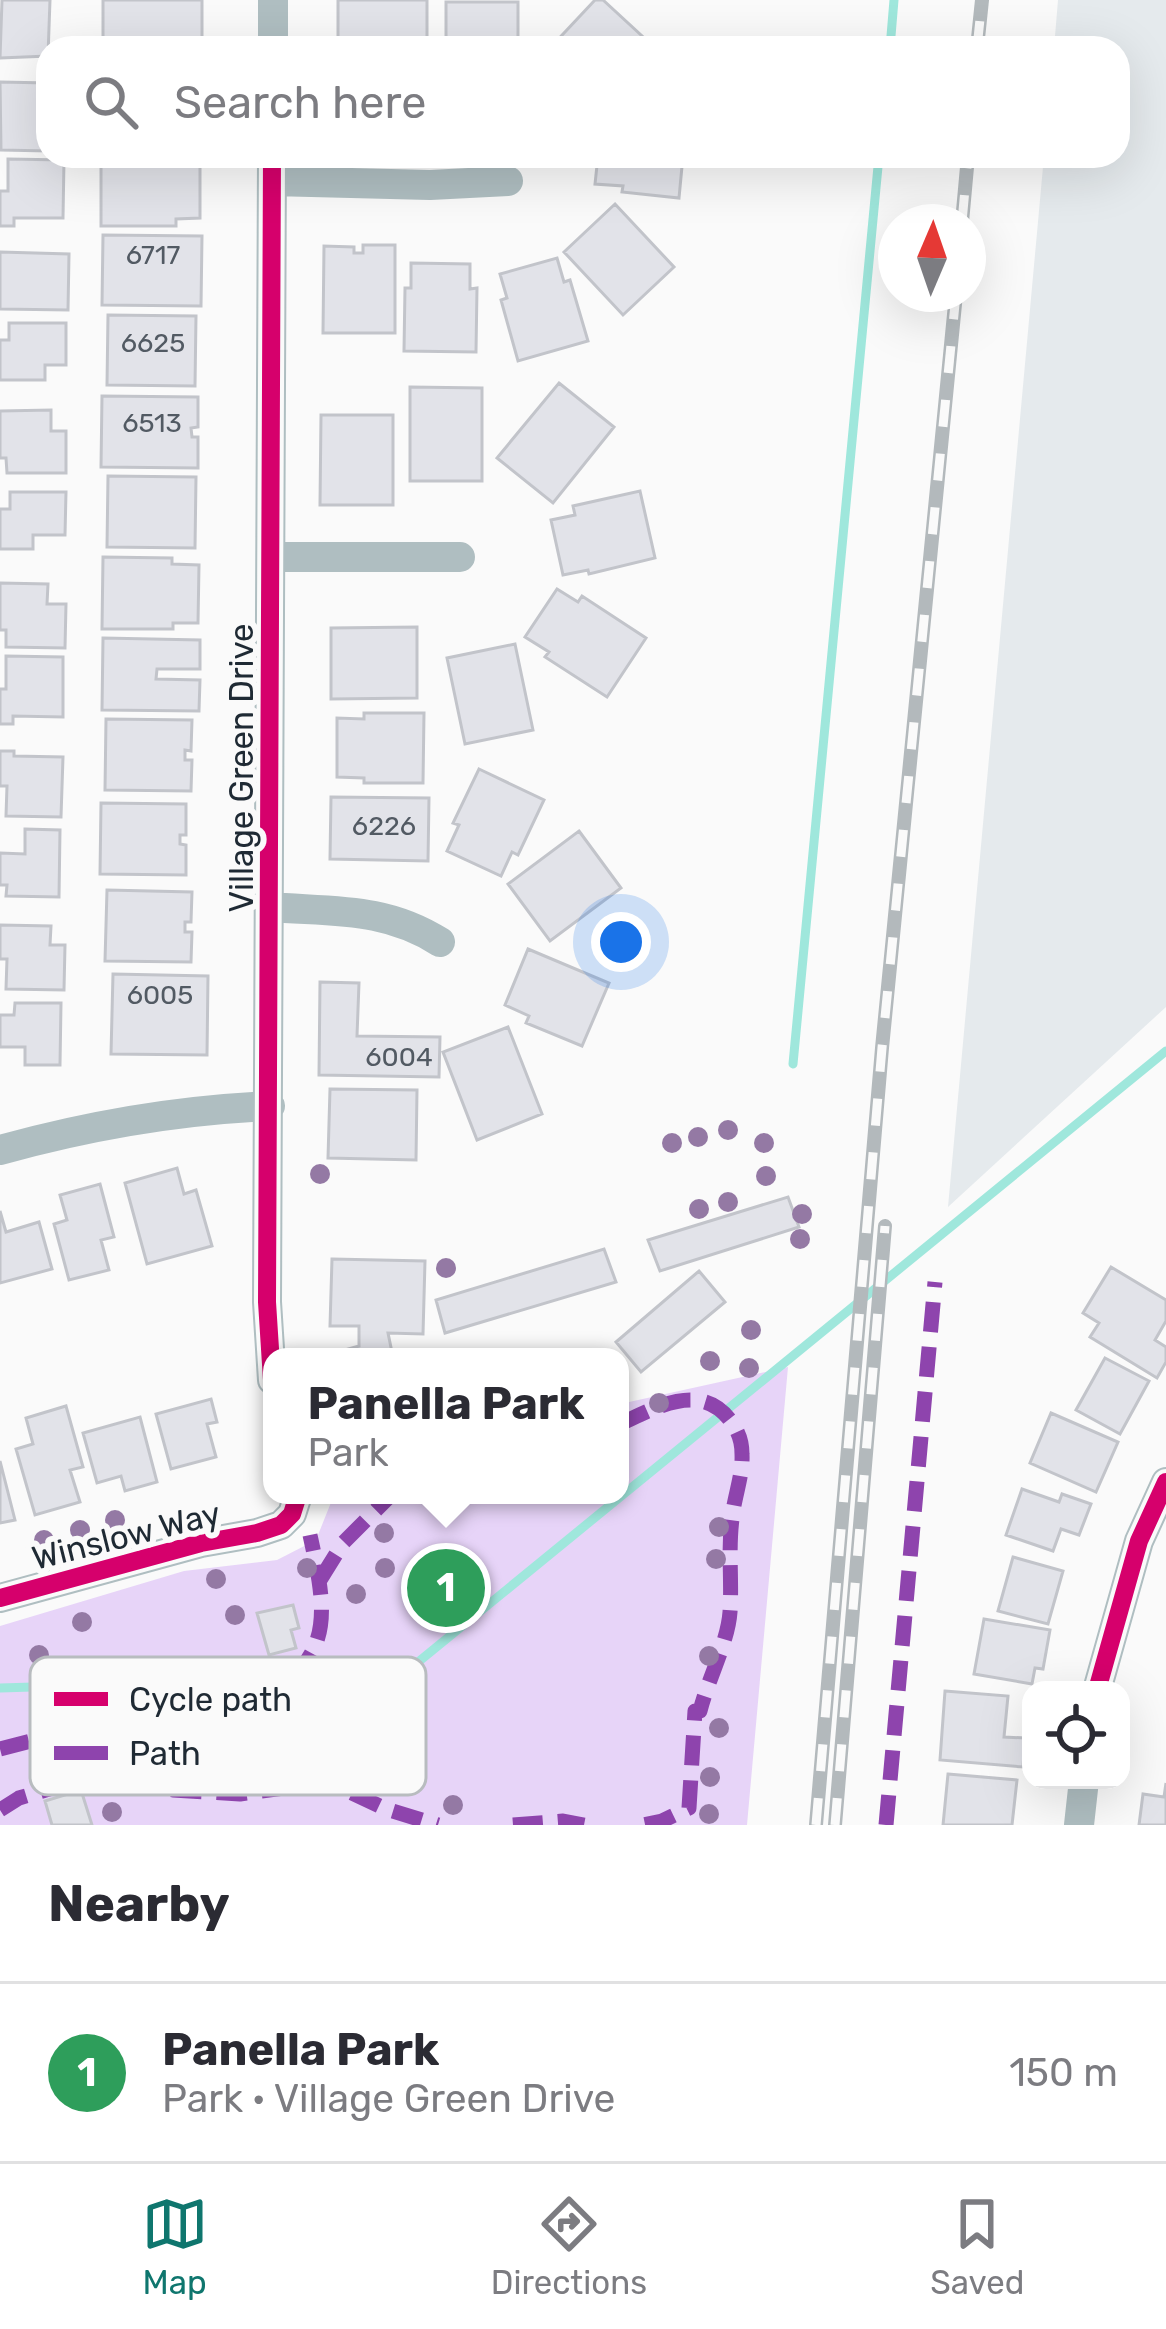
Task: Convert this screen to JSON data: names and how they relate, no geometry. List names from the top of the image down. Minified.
{"streets":{"street":["Village Green Drive","Winslow Way"]},"house_numbers":["6717","6625","6513","6226","6005","6004"],"legend":["Cycle path","Path"],"north":"top","page":{"search":"Search here","popup":["Panella Park","Park"],"pins":"1","heading":"Nearby","list":[{"mark":"1","name":"Panella Park","note":"Park · Village Green Drive","value":"150 m"}],"nav":["Map","Directions","Saved"]}}
